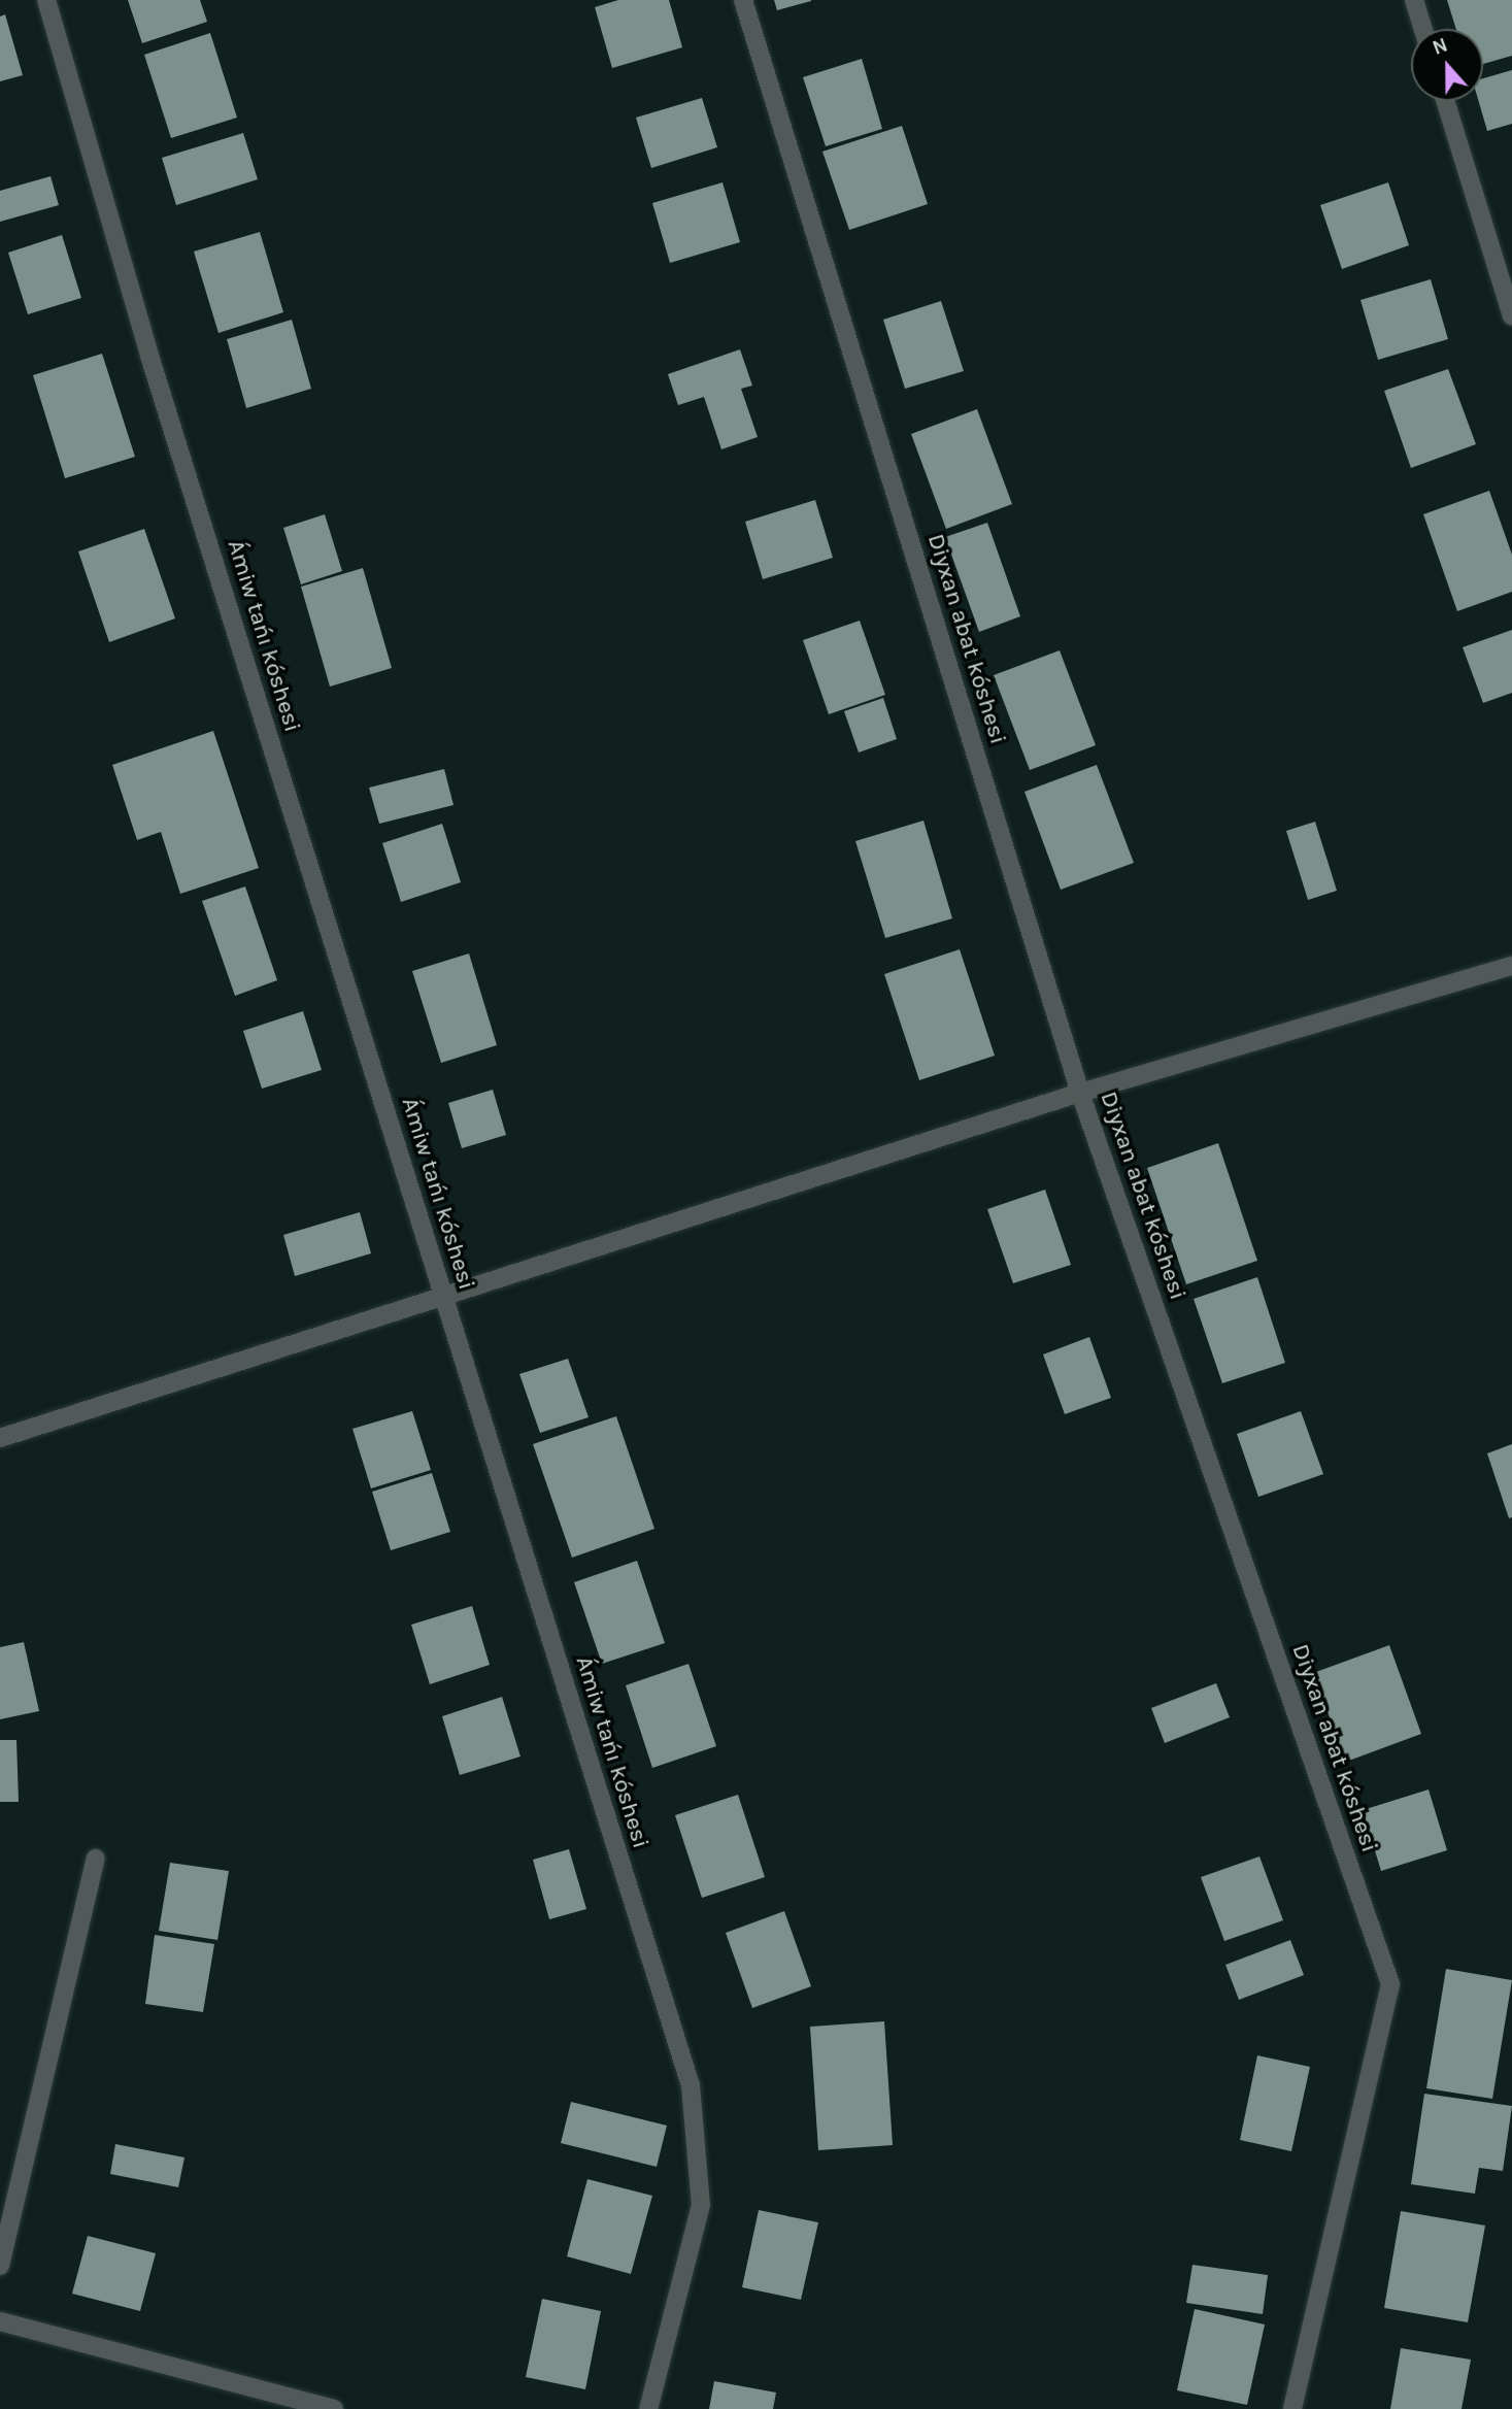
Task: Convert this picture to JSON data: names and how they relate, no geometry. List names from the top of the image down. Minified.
{"streets":{"street":["Ámiw tańı kóshesi","Diyxan abat kóshesi"]},"north":"top"}
